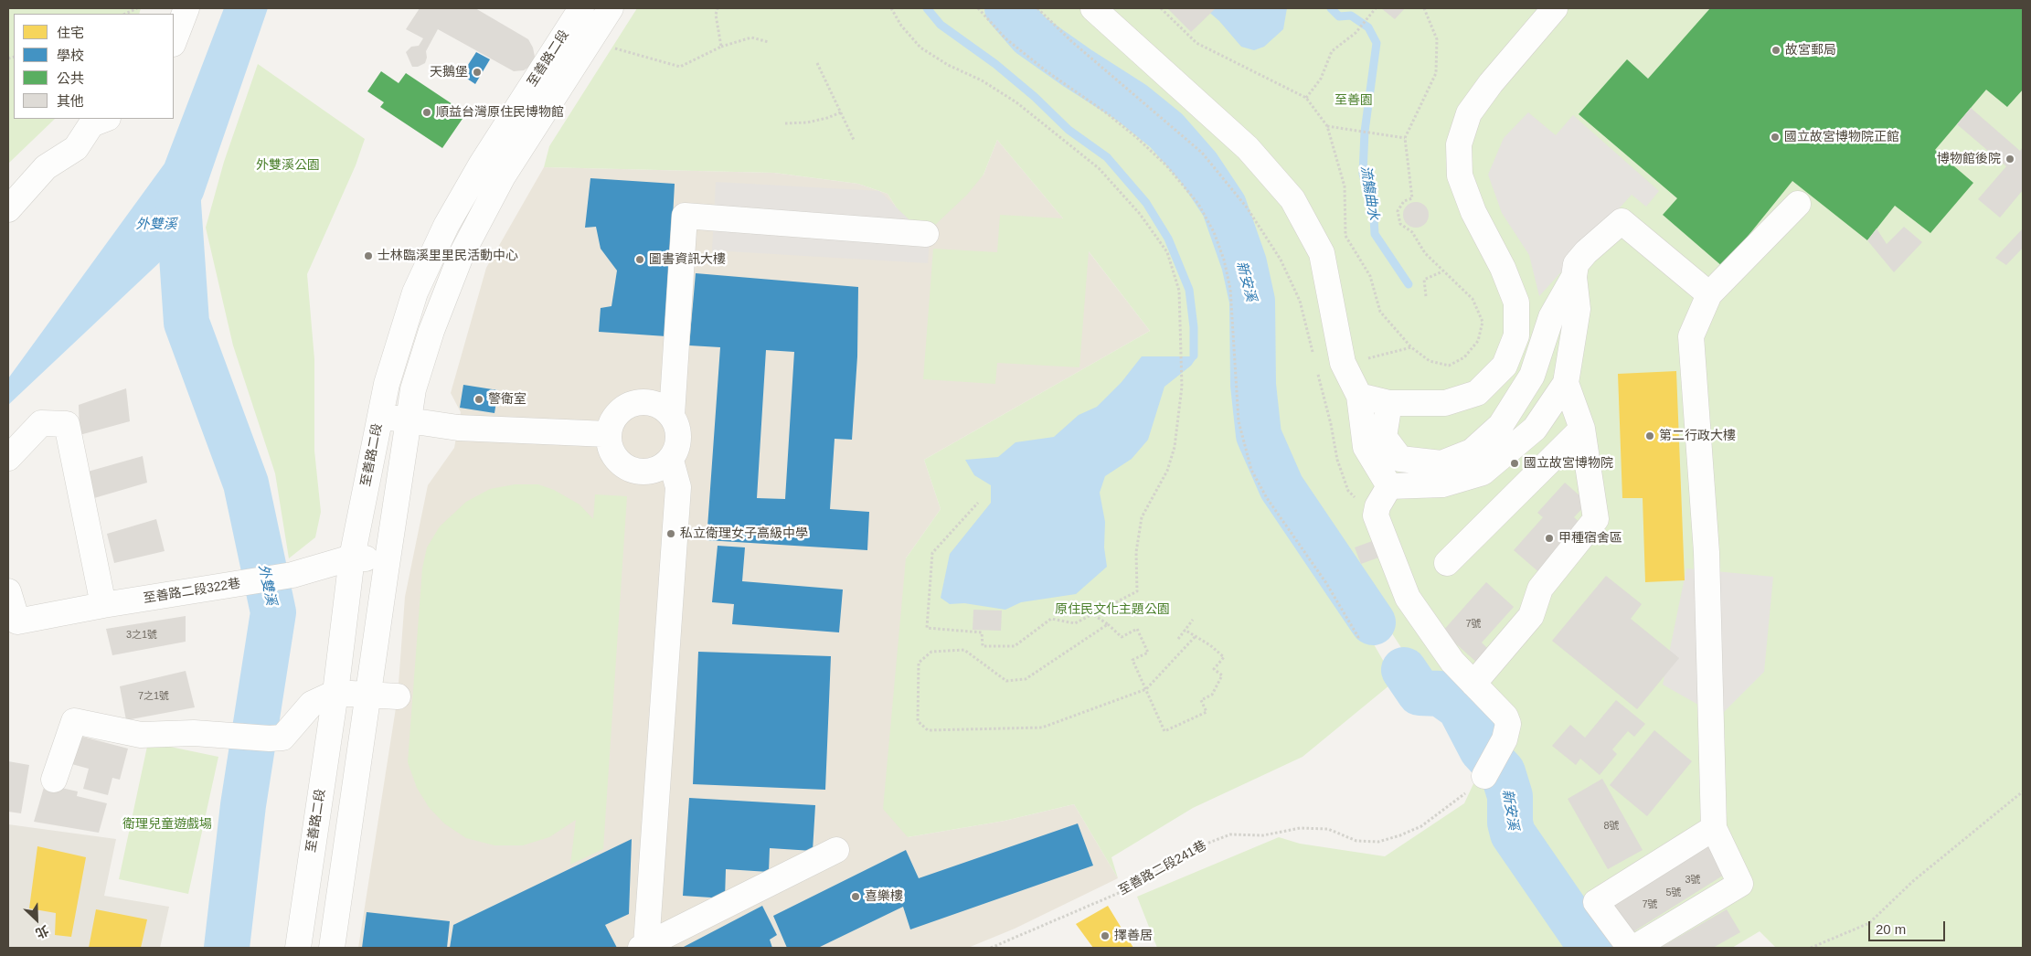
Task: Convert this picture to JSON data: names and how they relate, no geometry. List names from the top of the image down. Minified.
{"streets":{"street":["至善路二段","至善路二段322巷"],"path":["至善路二段241巷"]},"crossings":[["至善路二段","至善路二段322巷"]],"water":["流觴曲水","外雙溪","新安溪"],"parks":["至善園","外雙溪公園","原住民文化主題公園","衛理兒童遊戲場"],"places":["故宮郵局","天鵝堡","順益台灣原住民博物館","國立故宮博物院正館","博物館後院","士林臨溪里里民活動中心","圖書資訊大樓","警衛室","第二行政大樓","國立故宮博物院","私立衛理女子高級中學","甲種宿舍區","喜樂樓","擇善居"],"house_numbers":["7號","3之1號","7之1號","8號","3號","5號","7號"],"legend":["住宅","學校","公共","其他"],"scale_bar":"20 m","north":"bottom right"}
